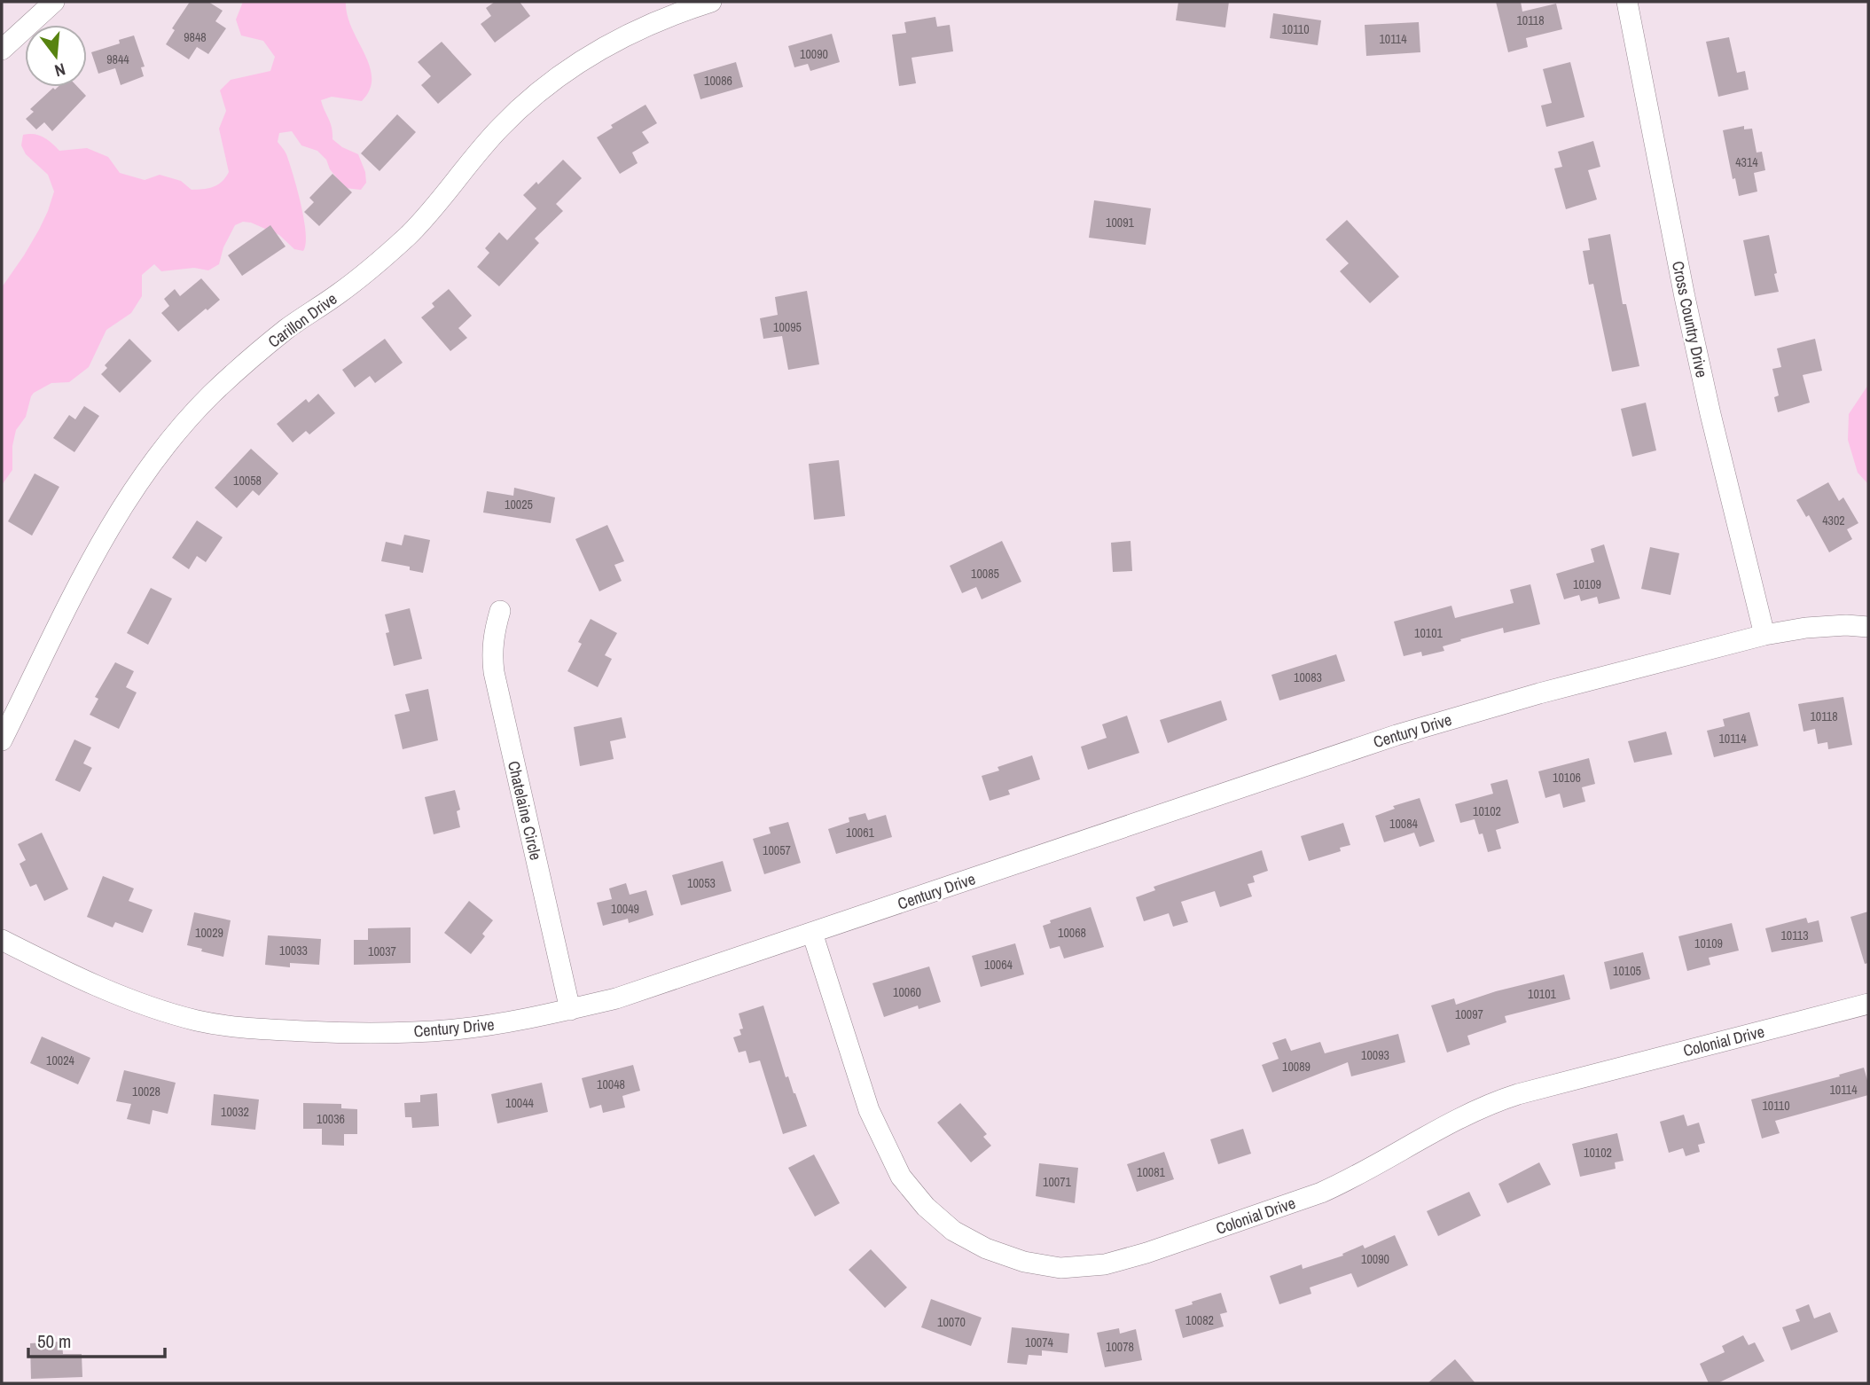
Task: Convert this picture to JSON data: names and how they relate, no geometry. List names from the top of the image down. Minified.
{"streets":{"street":["Cross Country Drive","Carillon Drive","Century Drive","Chatelaine Circle","Colonial Drive"]},"crossings":[["Cross Country Drive","Century Drive"],["Century Drive","Chatelaine Circle"],["Century Drive","Colonial Drive"]],"house_numbers":["10118","10110","9848","10114","10090","9844","10086","4314","10091","10095","10058","10025","4302","10085","10109","10101","10083","10118","10114","10106","10102","10084","10061","10057","10053","10049","10029","10068","10113","10109","10033","10037","10064","10105","10060","10101","10097","10093","10024","10089","10048","10114","10028","10044","10110","10032","10036","10102","10081","10071","10090","10082","10070","10074","10078"],"scale_bar":"50 m","north":"bottom"}
